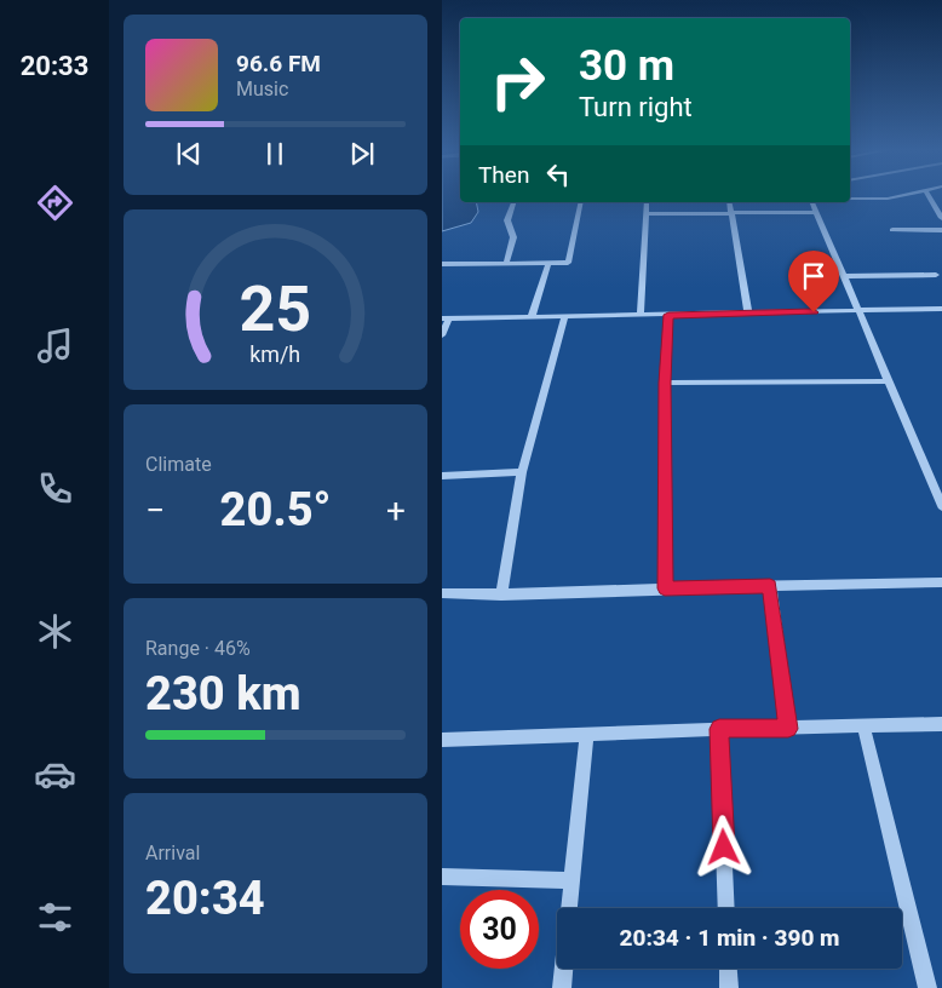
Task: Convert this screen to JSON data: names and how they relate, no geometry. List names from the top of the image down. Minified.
{"page":{"tabs":"20:33","turn":["30 m","Turn right"],"song":["96.6 FM","Music"],"then":"Then","tile":["Climate",["Range · 46%","230 km"],["Arrival","20:34"]],"heat":["−","20.5°","+"],"limit":"30","trip":"20:34 · 1 min · 390 m","gauge":["25","km/h"]}}
